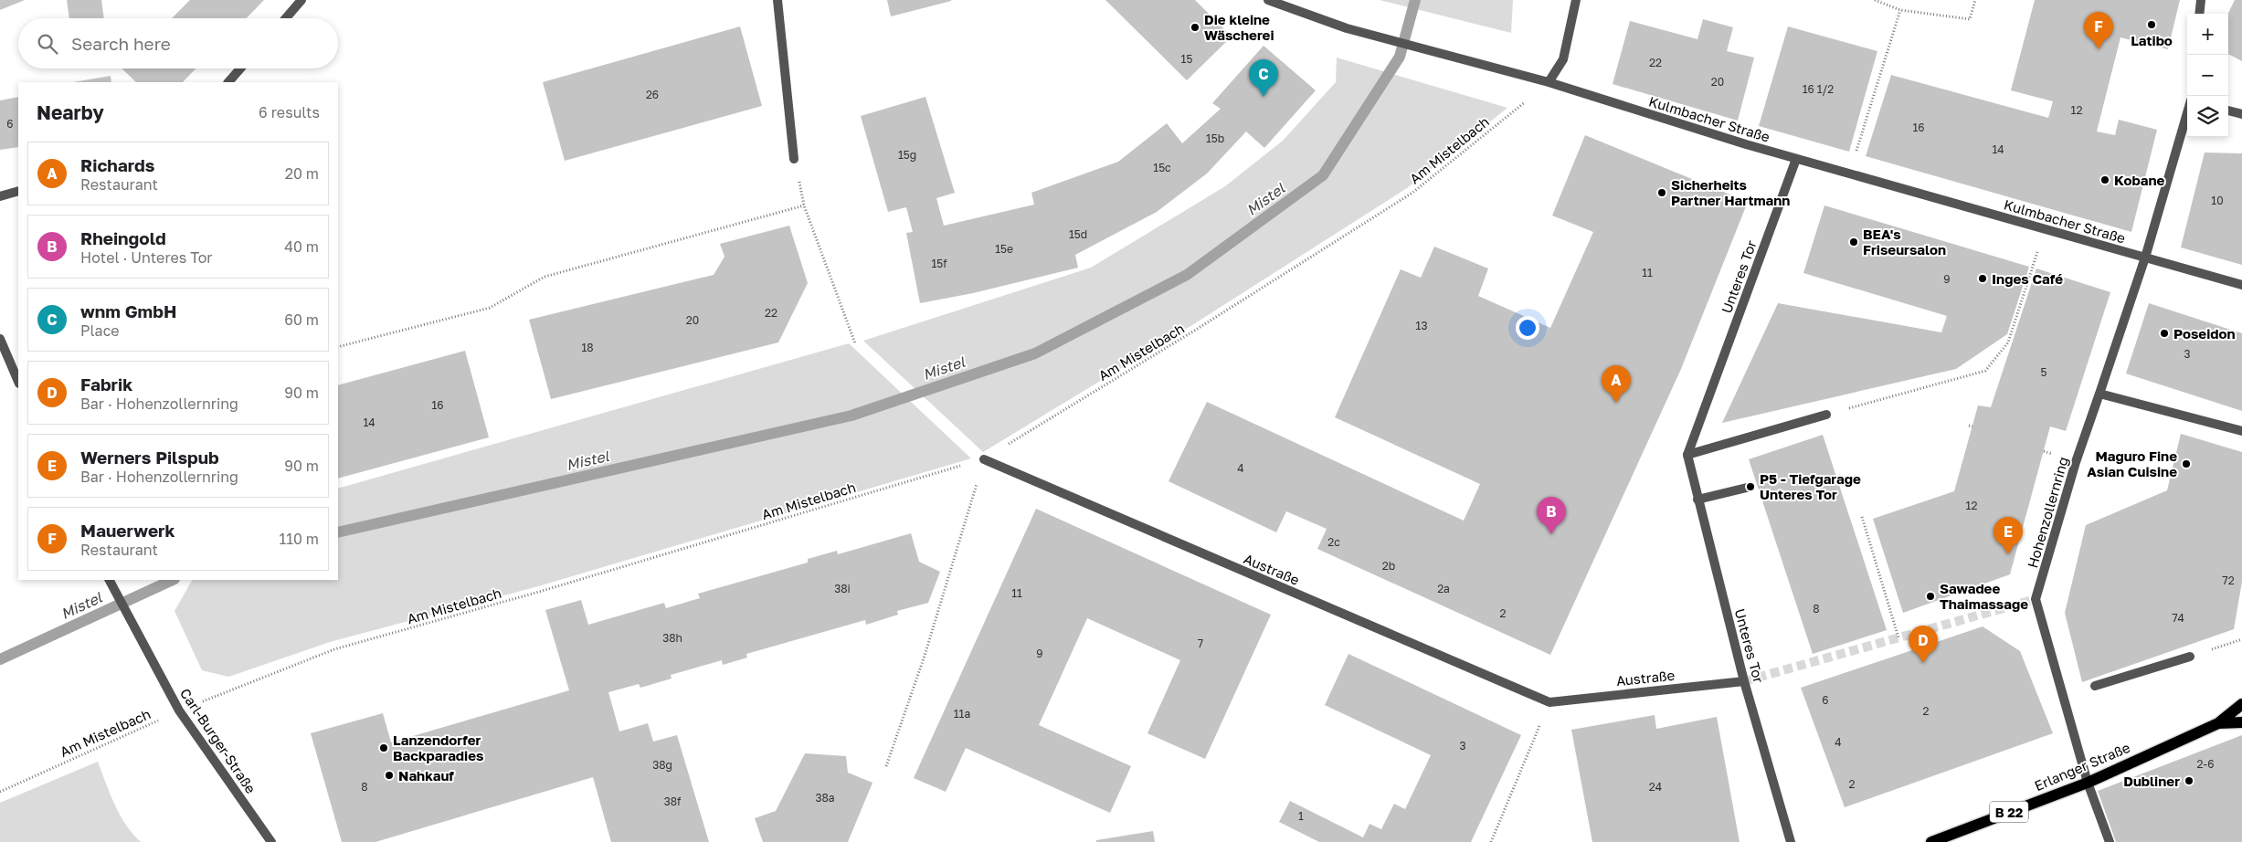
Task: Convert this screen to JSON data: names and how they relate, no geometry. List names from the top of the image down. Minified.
{"streets":{"main road":["Erlanger Straße","B 22"],"street":["Kulmbacher Straße","Unteres Tor","Hohenzollernring","Austraße","Carl-Burger-Straße"],"path":["Am Mistelbach"]},"crossings":[["Kulmbacher Straße","Am Mistelbach"],["Kulmbacher Straße","Unteres Tor"],["Am Mistelbach","Austraße"],["Am Mistelbach","Carl-Burger-Straße"],["Unteres Tor","Austraße"],["Hohenzollernring","Erlanger Straße"],["Erlanger Straße","B 22"]],"water":["Mistel"],"places":["Latibo","Die kleine Wäscherei","Kobane","Sicherheits Partner Hartmann","BEA's Friseursalon","Inges Café","Poseidon","Maguro Fine Asian Cuisine","P5 - Tiefgarage Unteres Tor","Sawadee Thaimassage","Lanzendorfer Backparadies","Nahkauf","Dubliner"],"house_numbers":["15","22","20","16 1/2","26","12","6","16","15b","14","15g","15c","10","15d","15e","15f","11","9","22","20","13","18","3","5","16","14","4","12","2c","2b","72","38i","2a","11","8","2","74","38h","7","9","6","2","11a","4","3","2-6","38g","2","8","24","38a","38f","1"],"page":{"pins":["F","C","A","B","E","D"],"map_buttons":["+","−"],"search":"Search here","heading":["Nearby","6 results"],"list":[{"mark":"A","name":"Richards","note":"Restaurant","value":"20 m"},{"mark":"B","name":"Rheingold","note":"Hotel · Unteres Tor","value":"40 m"},{"mark":"C","name":"wnm GmbH","note":"Place","value":"60 m"},{"mark":"D","name":"Fabrik","note":"Bar · Hohenzollernring","value":"90 m"},{"mark":"E","name":"Werners Pilspub","note":"Bar · Hohenzollernring","value":"90 m"},{"mark":"F","name":"Mauerwerk","note":"Restaurant","value":"110 m"}]}}
